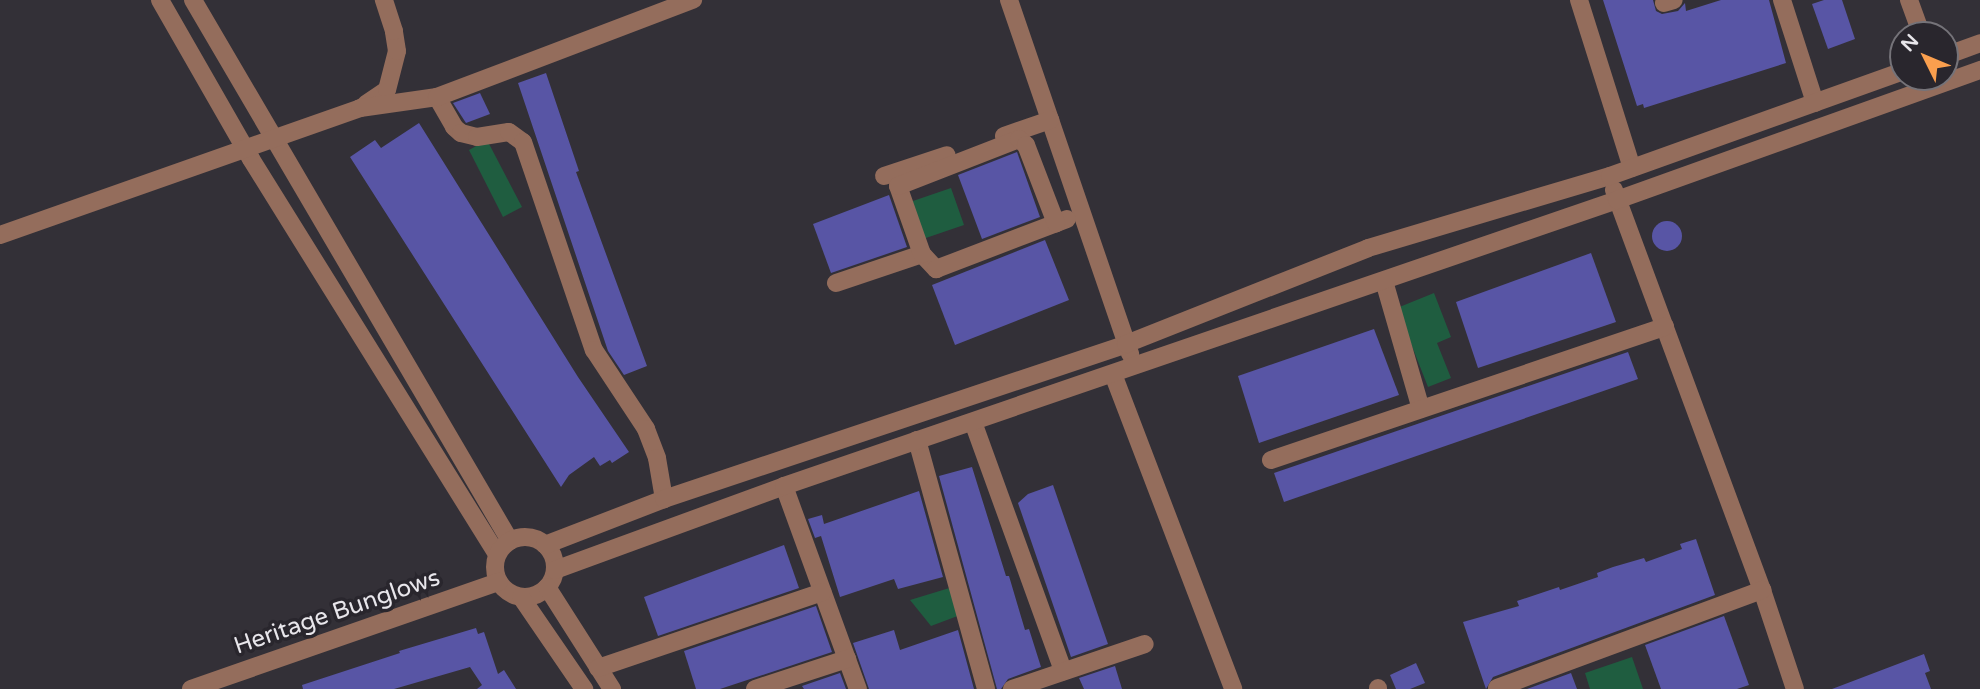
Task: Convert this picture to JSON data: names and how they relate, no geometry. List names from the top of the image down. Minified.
{"streets":{"street":["Heritage Bunglows"]},"north":"top left"}
